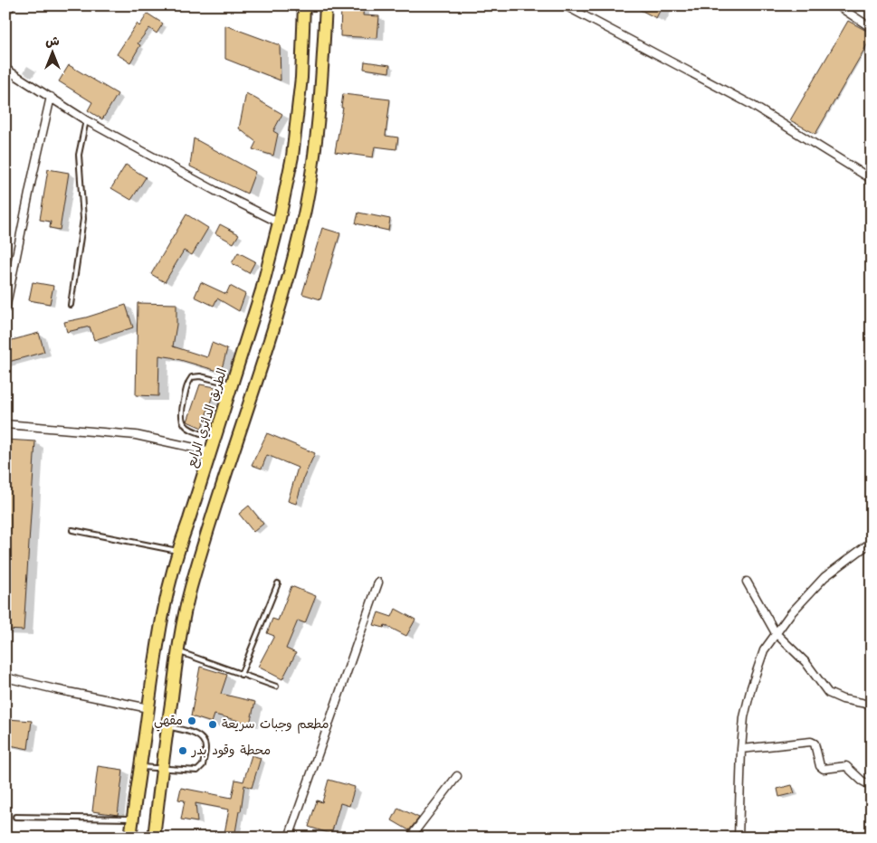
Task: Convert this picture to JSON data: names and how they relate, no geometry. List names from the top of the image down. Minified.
{"streets":{"main road":["الطريق الدائري الرابع"]},"places":["مقهي","مطعم وجبات سريعة","محطة وقود بدر"],"north":"top"}
